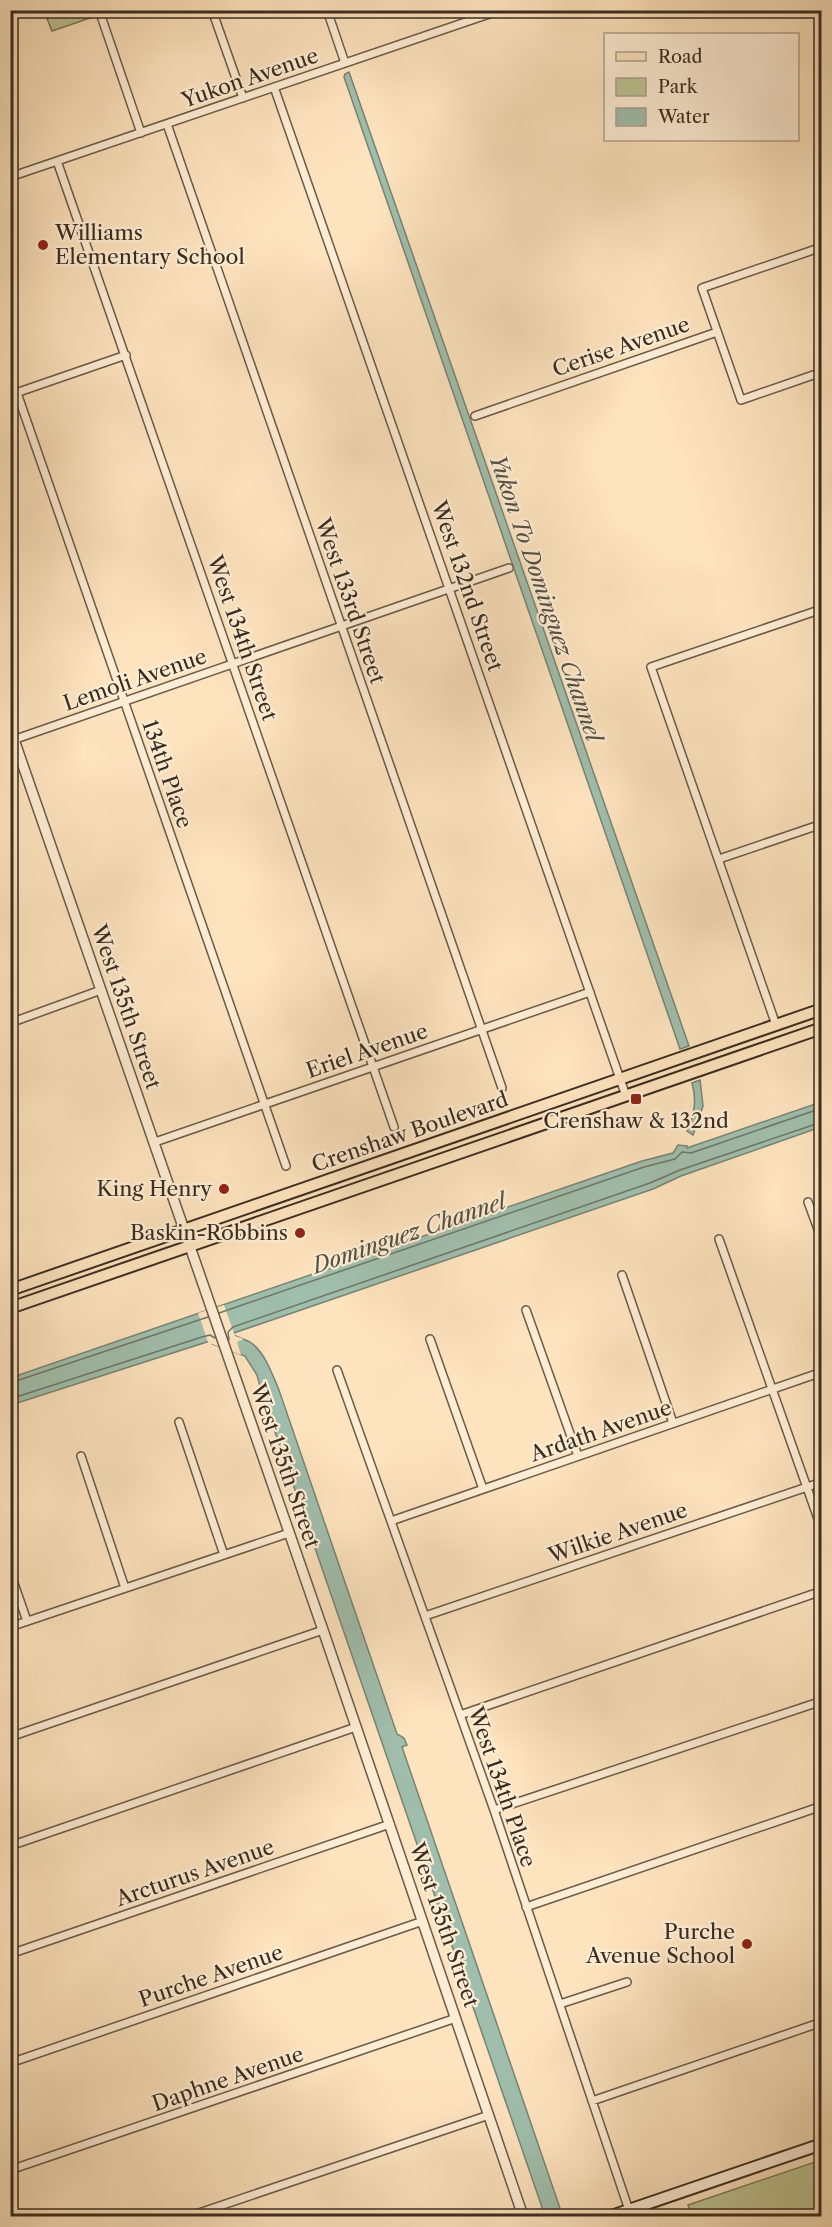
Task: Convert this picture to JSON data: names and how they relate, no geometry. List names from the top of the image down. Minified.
{"streets":{"main road":["Crenshaw Boulevard"],"street":["Yukon Avenue","Cerise Avenue","West 132nd Street","West 133rd Street","West 134th Street","Lemoli Avenue","134th Place","West 135th Street","Eriel Avenue","Ardath Avenue","Wilkie Avenue","West 134th Place","Arcturus Avenue","Purche Avenue","Daphne Avenue"]},"crossings":[["Yukon Avenue","West 132nd Street"],["Yukon Avenue","West 133rd Street"],["Yukon Avenue","West 134th Street"],["West 132nd Street","Lemoli Avenue"],["West 132nd Street","Eriel Avenue"],["West 132nd Street","Crenshaw Boulevard"],["West 133rd Street","Lemoli Avenue"],["West 133rd Street","Eriel Avenue"],["West 134th Street","Lemoli Avenue"],["West 134th Street","Eriel Avenue"],["Lemoli Avenue","134th Place"],["Lemoli Avenue","West 135th Street"],["134th Place","Eriel Avenue"],["West 135th Street","Eriel Avenue"],["West 135th Street","Crenshaw Boulevard"],["West 135th Street","Arcturus Avenue"],["West 135th Street","Purche Avenue"],["West 135th Street","Daphne Avenue"],["Ardath Avenue","West 134th Place"],["Wilkie Avenue","West 134th Place"]],"water":["Yukon To Dominguez Channel","Dominguez Channel"],"places":{"other":["Williams Elementary School","King Henry","Baskin-Robbins","Purche Avenue School"],"transit":["Crenshaw & 132nd"]},"legend":["Road","Park","Water"]}
